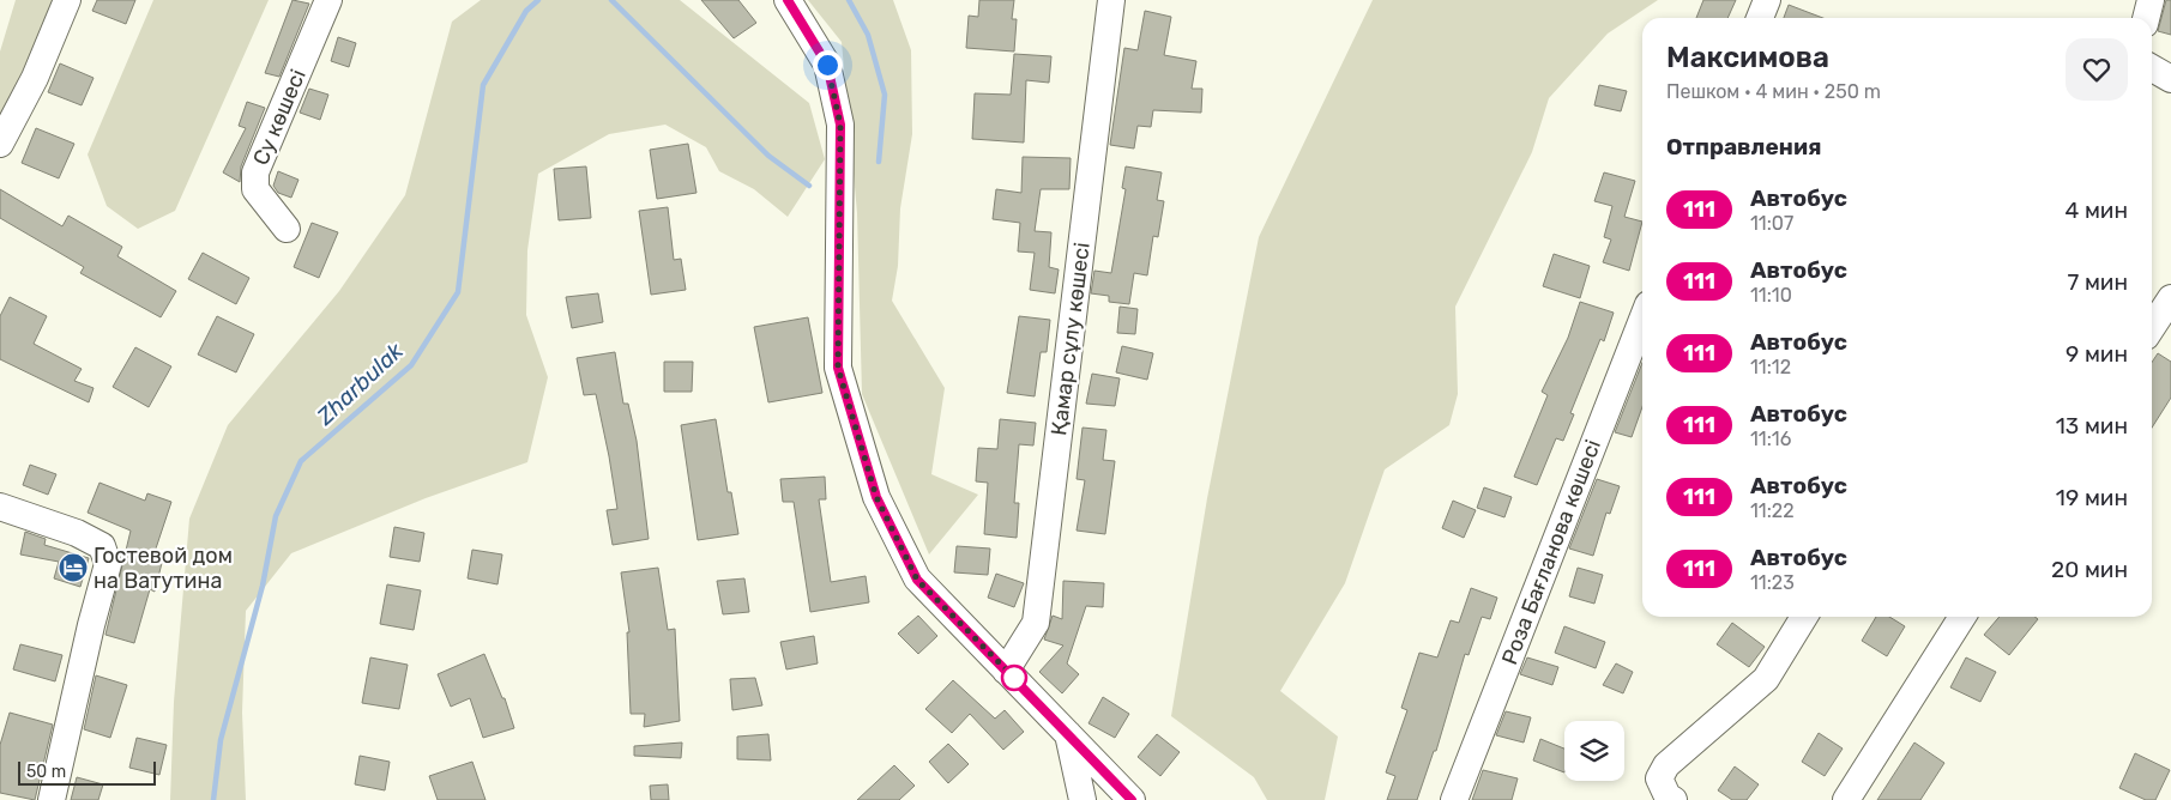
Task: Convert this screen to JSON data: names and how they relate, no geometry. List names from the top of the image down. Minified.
{"streets":{"street":["Су көшесі","Қамар сұлу көшесі","Роза Бағланова көшесі"]},"water":["Zharbulak"],"places":{"hotel":["Гостевой дом на Ватутина"]},"lines":["bus line 111"],"scale_bar":"50 m","page":{"heading":[["Максимова","Пешком · 4 мин · 250 m"],"Отправления"],"list":[{"mark":"111","name":"Автобус","note":"11:07","value":"4 мин"},{"mark":"111","name":"Автобус","note":"11:10","value":"7 мин"},{"mark":"111","name":"Автобус","note":"11:12","value":"9 мин"},{"mark":"111","name":"Автобус","note":"11:16","value":"13 мин"},{"mark":"111","name":"Автобус","note":"11:22","value":"19 мин"},{"mark":"111","name":"Автобус","note":"11:23","value":"20 мин"}],"scale":"50 m"}}
